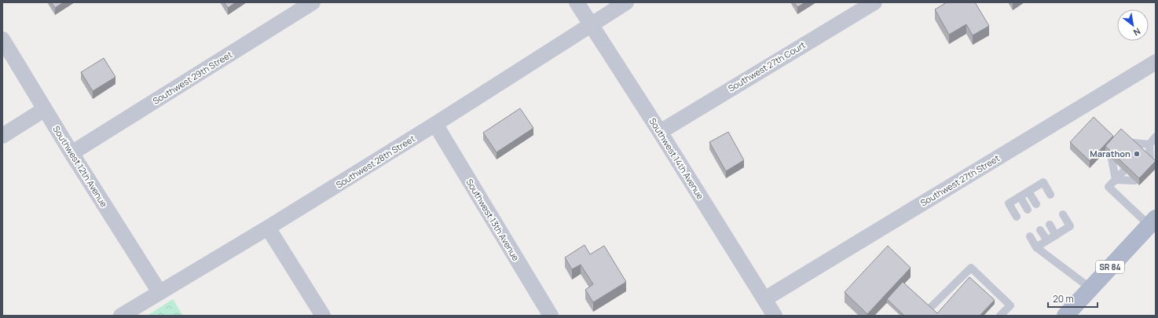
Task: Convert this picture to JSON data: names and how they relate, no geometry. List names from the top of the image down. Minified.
{"streets":{"main road":["SR 84"],"street":["Southwest 27th Court","Southwest 29th Street","Southwest 14th Avenue","Southwest 28th Street","Southwest 12th Avenue","Southwest 27th Street","Southwest 13th Avenue"]},"crossings":[["Southwest 27th Court","Southwest 14th Avenue"],["Southwest 29th Street","Southwest 12th Avenue"],["Southwest 14th Avenue","Southwest 28th Street"],["Southwest 14th Avenue","Southwest 27th Street"],["Southwest 28th Street","Southwest 12th Avenue"],["Southwest 28th Street","Southwest 13th Avenue"]],"places":["Marathon"],"scale_bar":"20 m","north":"bottom right"}
